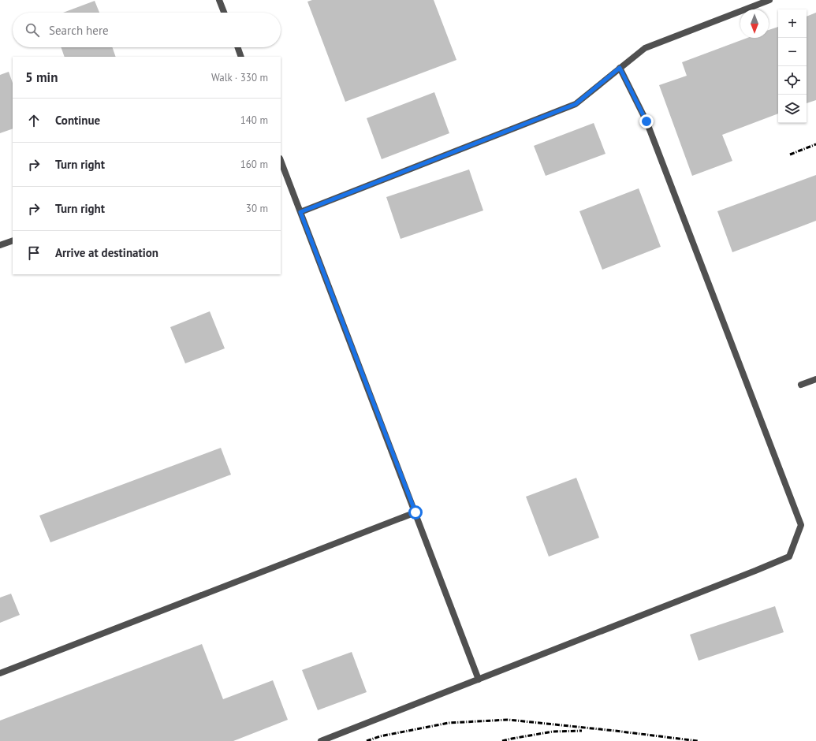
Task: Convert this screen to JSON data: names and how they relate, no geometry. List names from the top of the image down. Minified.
{"north":"bottom","page":{"map_buttons":["+","−"],"search":"Search here","heading":["5 min","Walk · 330 m"],"list":[["Continue","140 m"],["Turn right","160 m"],["Turn right","30 m"],"Arrive at destination"]}}
